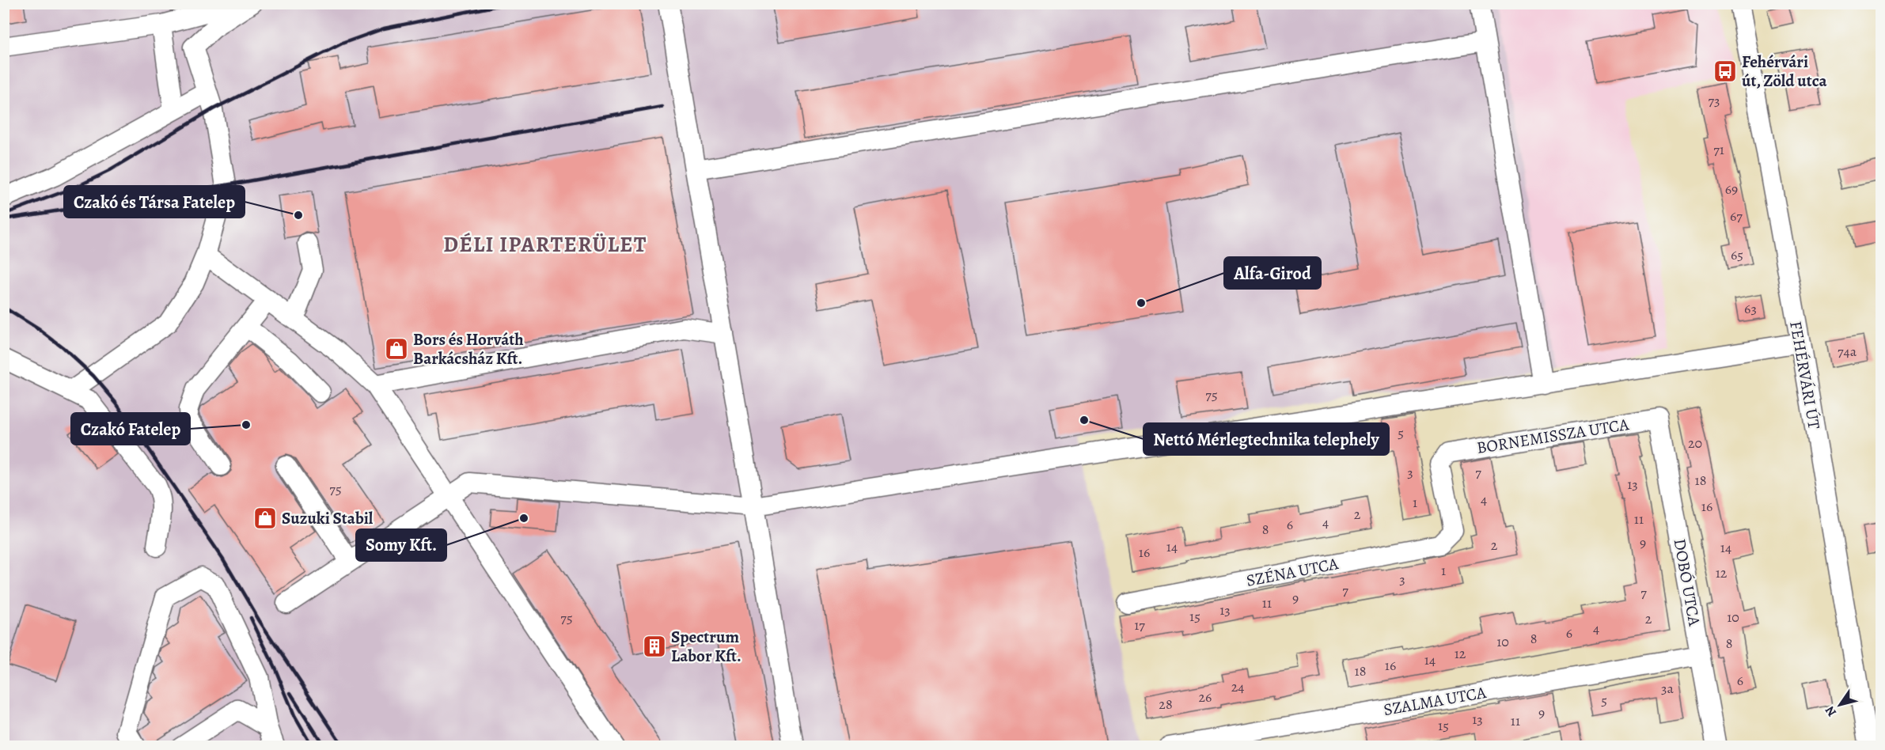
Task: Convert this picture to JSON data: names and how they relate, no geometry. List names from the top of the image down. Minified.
{"streets":{"street":["FEHÉRVÁRI ÚT","BORNEMISSZA UTCA","SZÉNA UTCA","DOBÓ UTCA","SZALMA UTCA"]},"crossings":[["BORNEMISSZA UTCA","SZÉNA UTCA"],["BORNEMISSZA UTCA","DOBÓ UTCA"],["DOBÓ UTCA","SZALMA UTCA"]],"districts":["DÉLI IPARTERÜLET"],"places":{"bus stop":["Fehérvári út, Zöld utca"],"other":["Czakó és Társa Fatelep","Alfa-Girod","Nettó Mérlegtechnika telephely","Czakó Fatelep","Somy Kft."],"shop":["Bors és Horváth Barkácsház Kft.","Suzuki Stabil"],"building":["Spectrum Labor Kft."]},"house_numbers":["73","71","69","67","65","63","74a","75","5","20","3","7","18","13","75","4","1","16","2","11","4","6","8","9","2","14","14","16","1","12","3","7","7","9","11","13","15","10","75","2","17","4","6","8","10","8","12","14","16","18","6","24","3a","26","5","28","9","13","11","15"],"north":"bottom left"}
